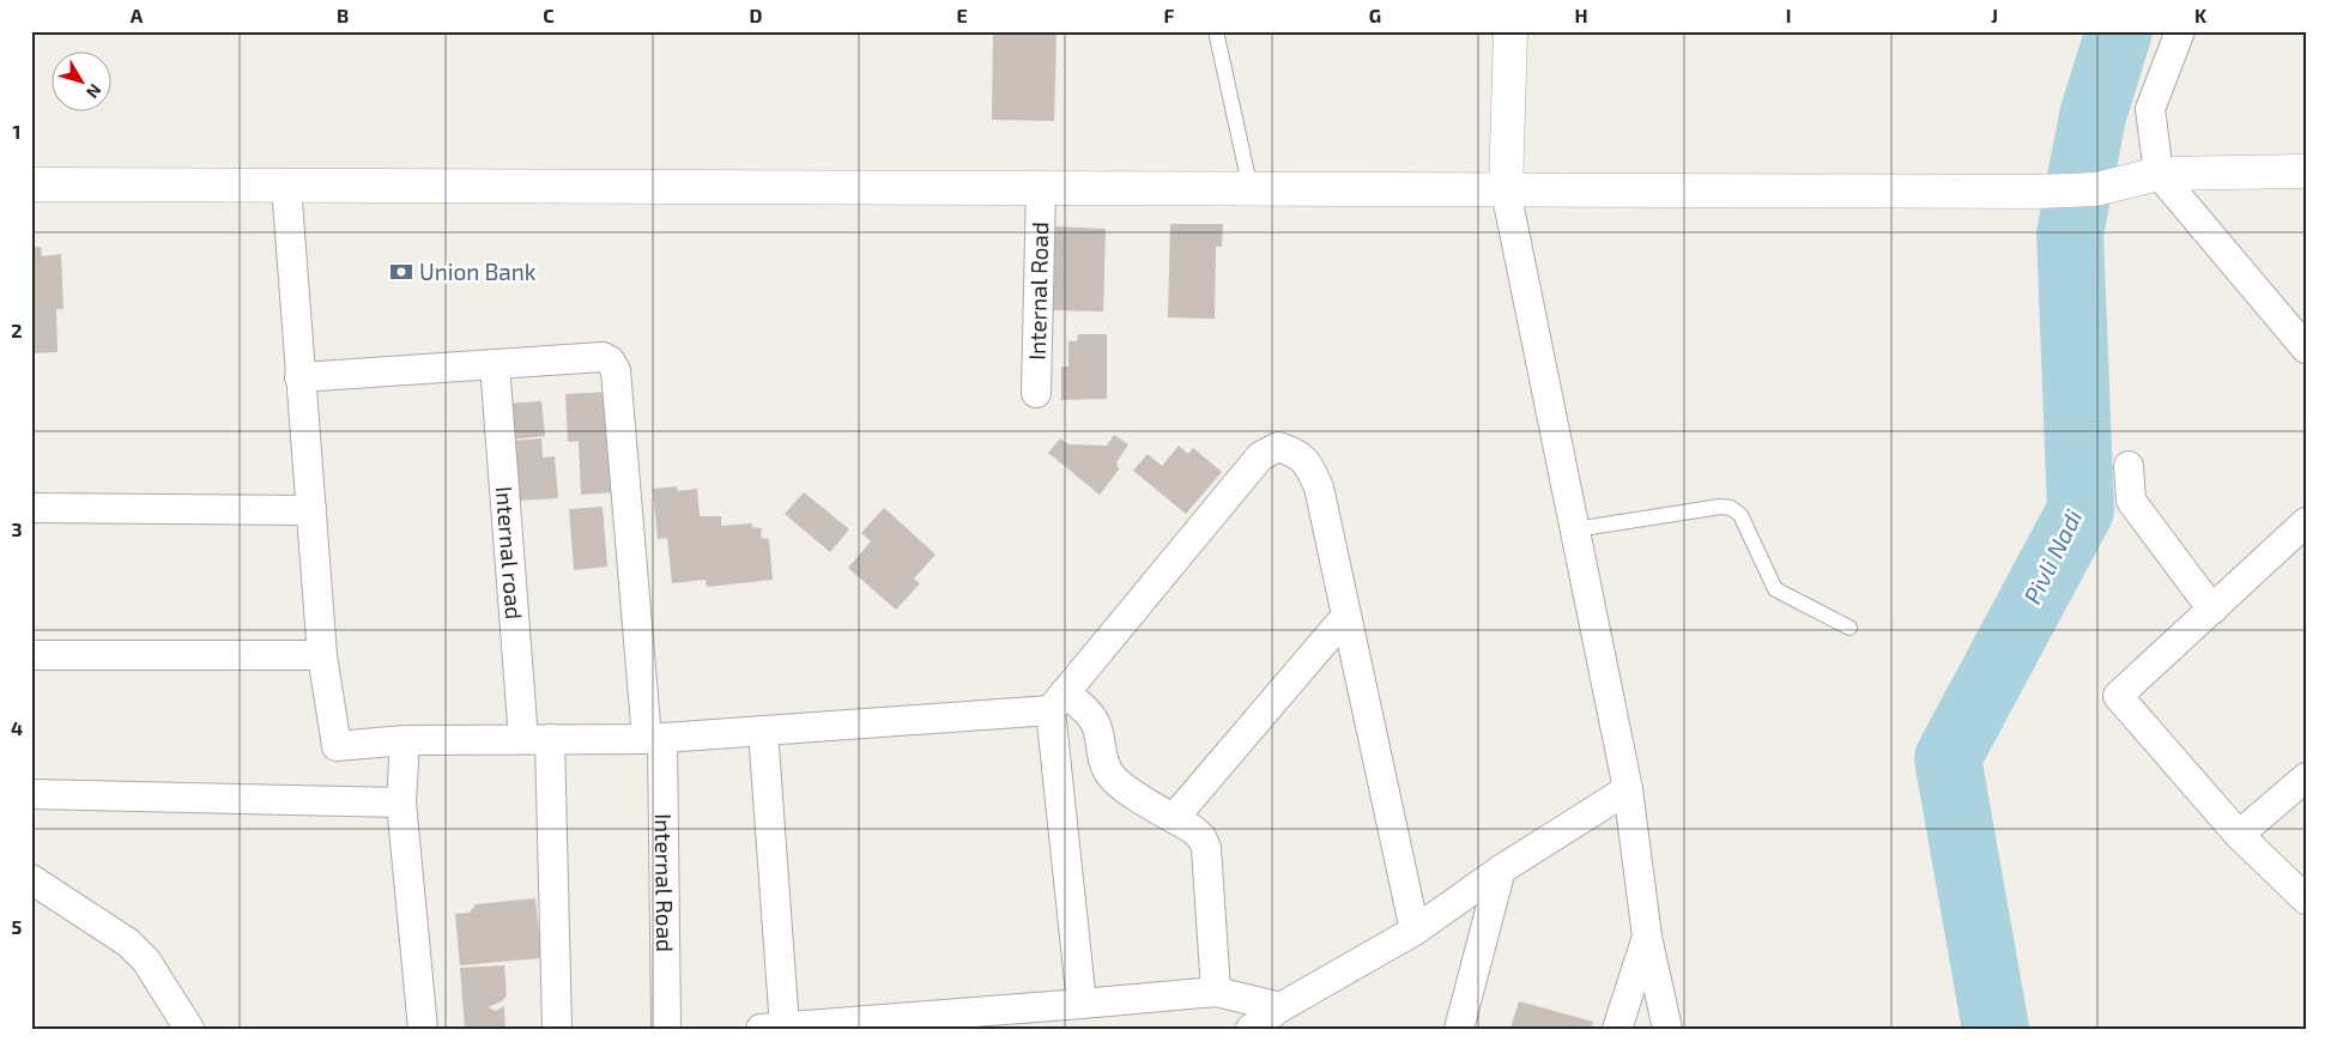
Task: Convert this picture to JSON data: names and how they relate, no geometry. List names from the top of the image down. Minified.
{"streets":{"street":["Internal Road","Internal road"]},"crossings":[["Internal Road","Internal road"]],"water":["Pivli Nadi"],"places":{"bank":["Union Bank"]},"north":"bottom right","grid":{"columns":["A","B","C","D","E","F","G","H","I","J","K"],"rows":["1","2","3","4","5"]}}
